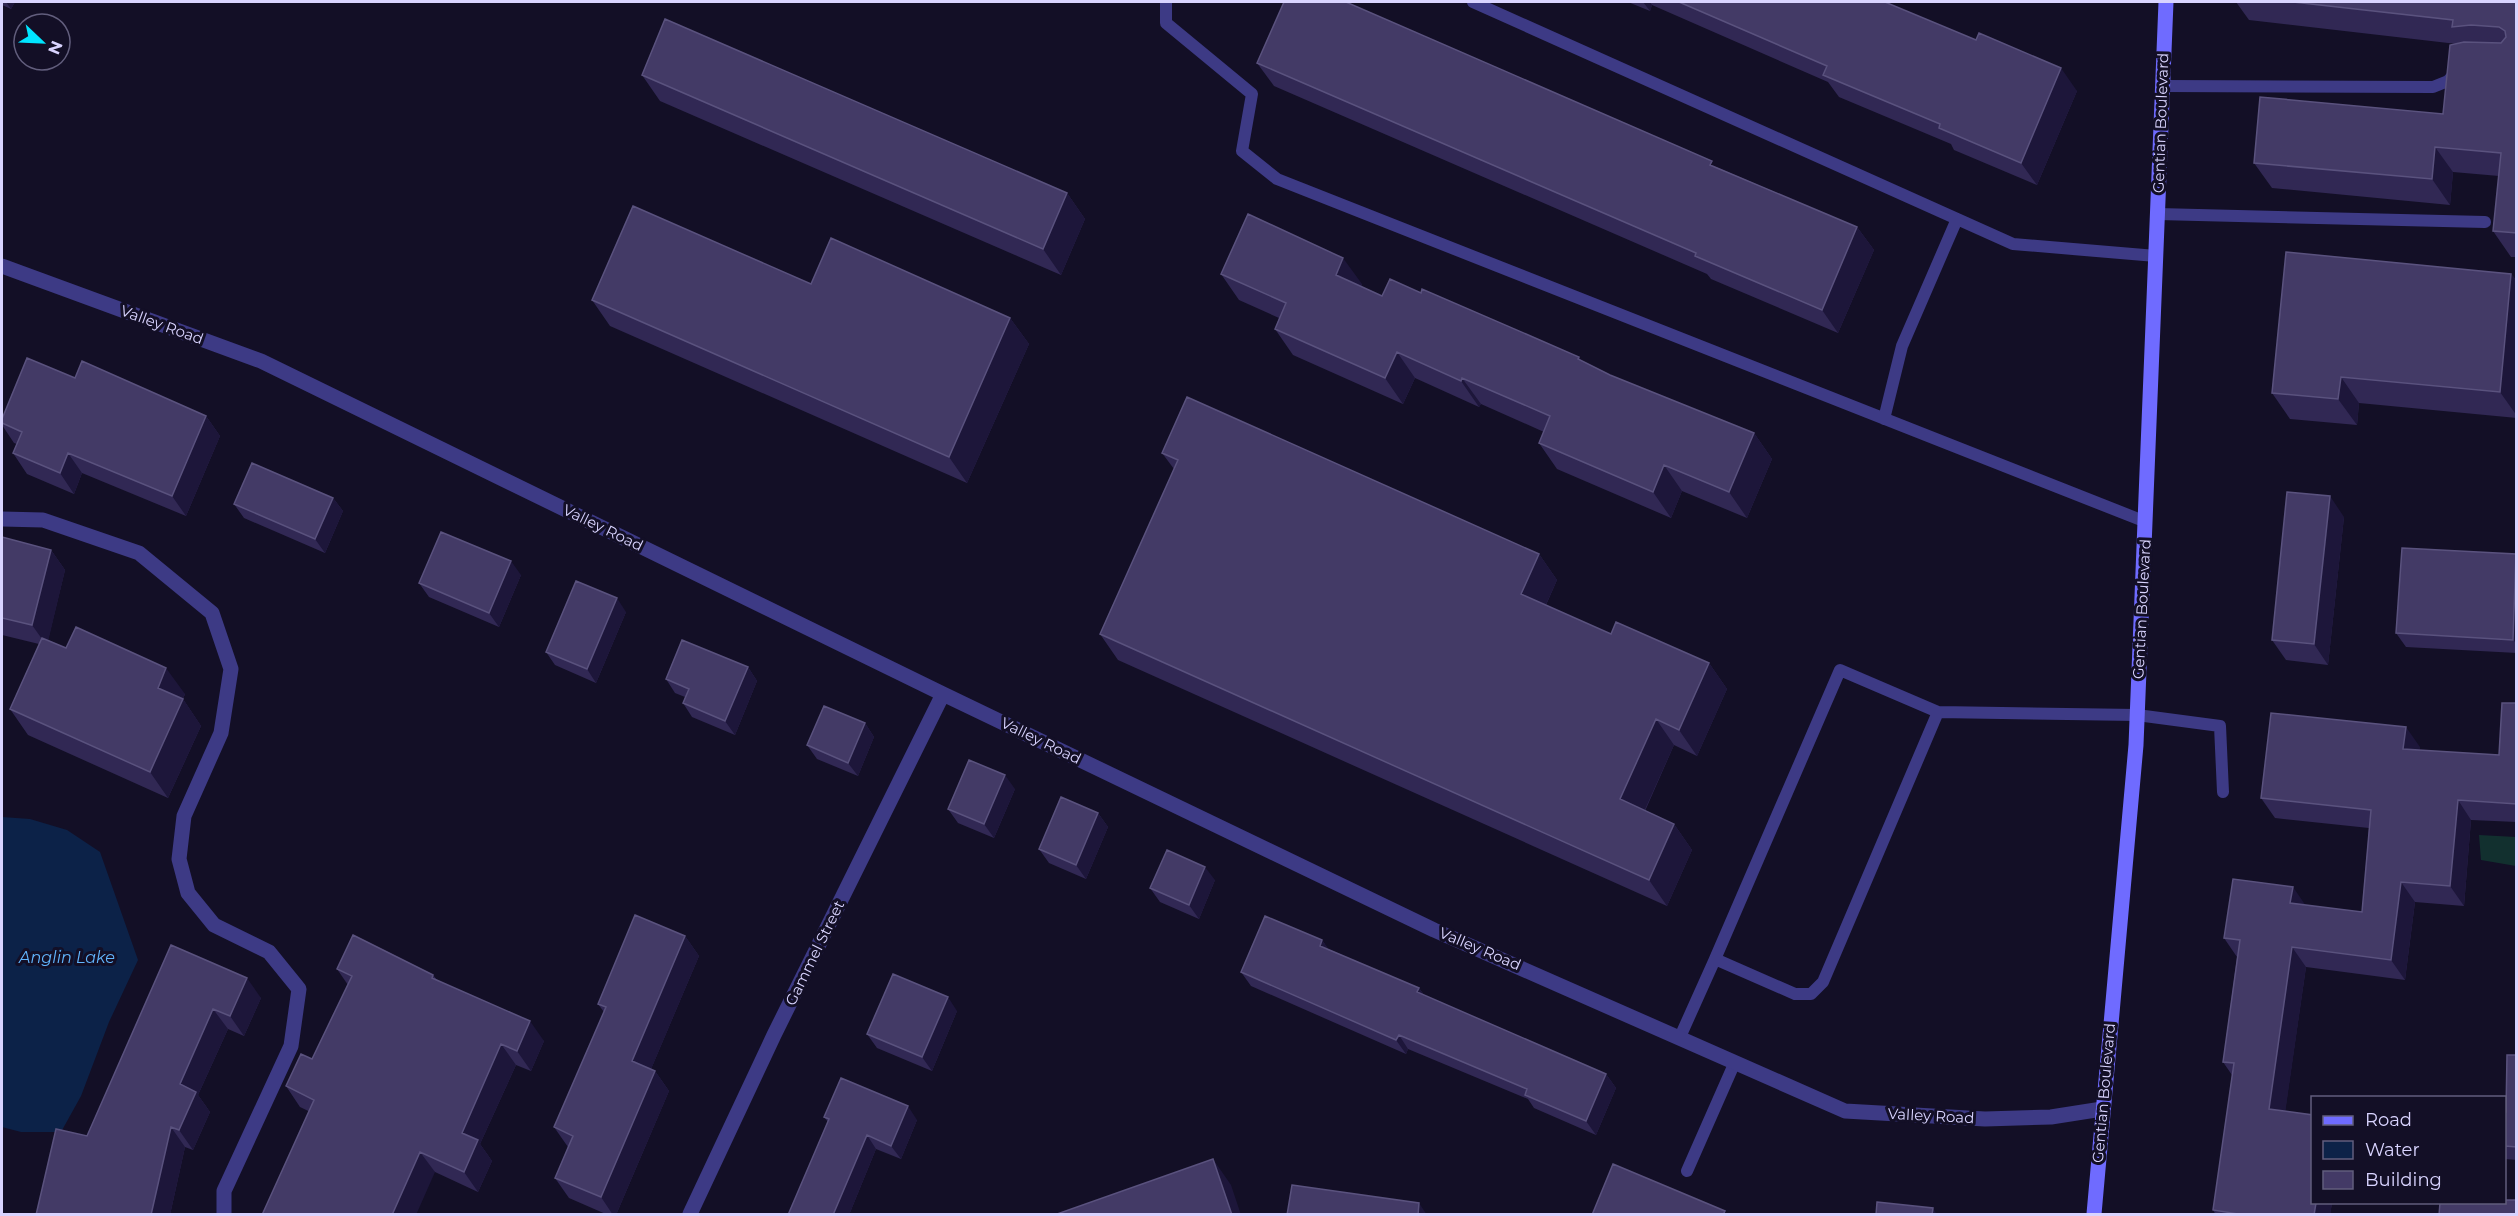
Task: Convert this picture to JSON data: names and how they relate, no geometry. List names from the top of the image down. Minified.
{"streets":{"main road":["Gentian Boulevard"],"street":["Valley Road","Gammel Street"]},"crossings":[["Gentian Boulevard","Valley Road"],["Valley Road","Gammel Street"]],"water":["Anglin Lake"],"legend":["Road","Water","Building"],"north":"bottom right"}
